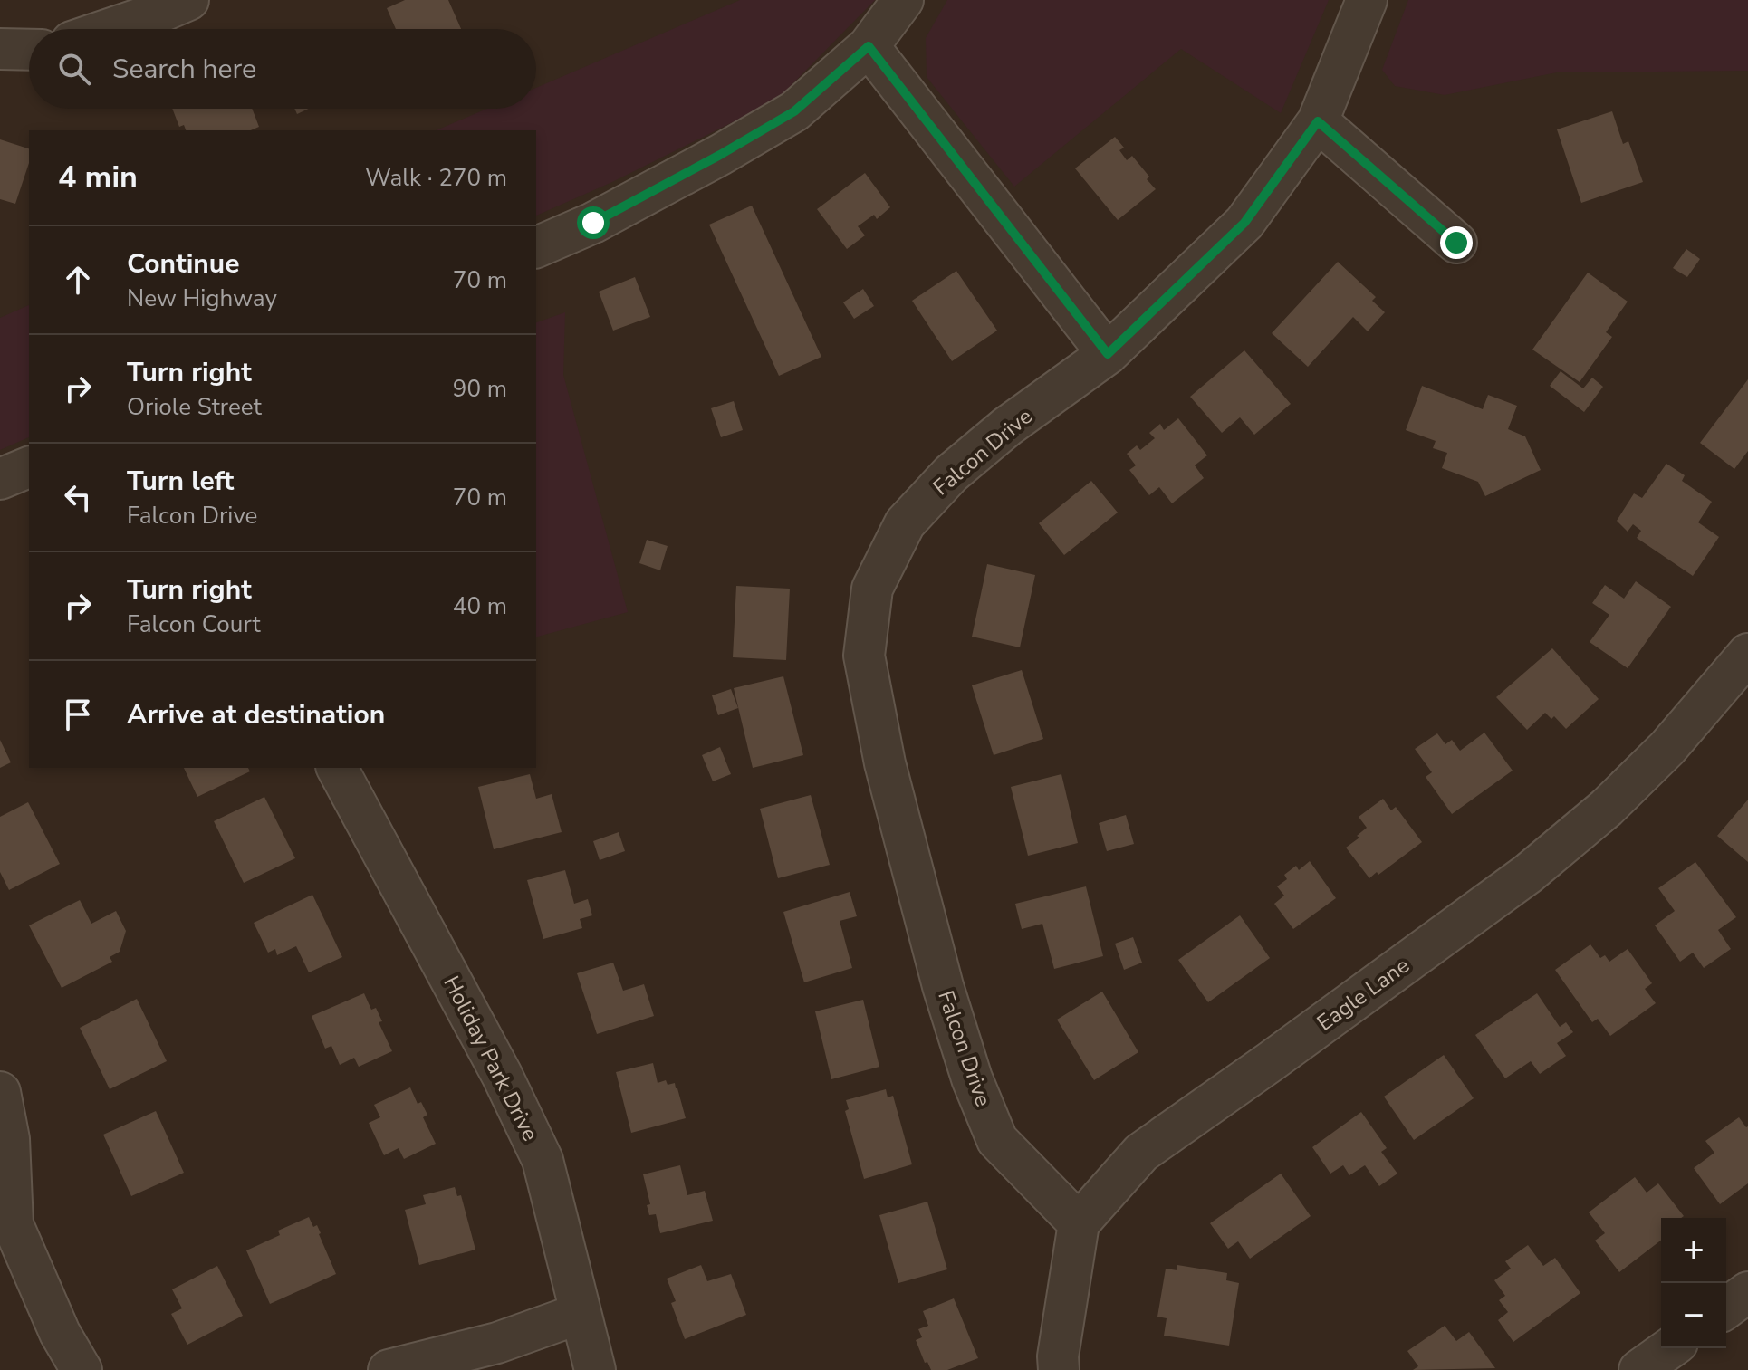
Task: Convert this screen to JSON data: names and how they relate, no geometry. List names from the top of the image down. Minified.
{"streets":{"street":["Falcon Drive","Eagle Lane","Holiday Park Drive"]},"crossings":[["Falcon Drive","Eagle Lane"]],"page":{"search":"Search here","heading":["4 min","Walk · 270 m"],"list":[["Continue","New Highway","70 m"],["Turn right","Oriole Street","90 m"],["Turn left","Falcon Drive","70 m"],["Turn right","Falcon Court","40 m"],"Arrive at destination"],"map_buttons":["+","−"]}}
